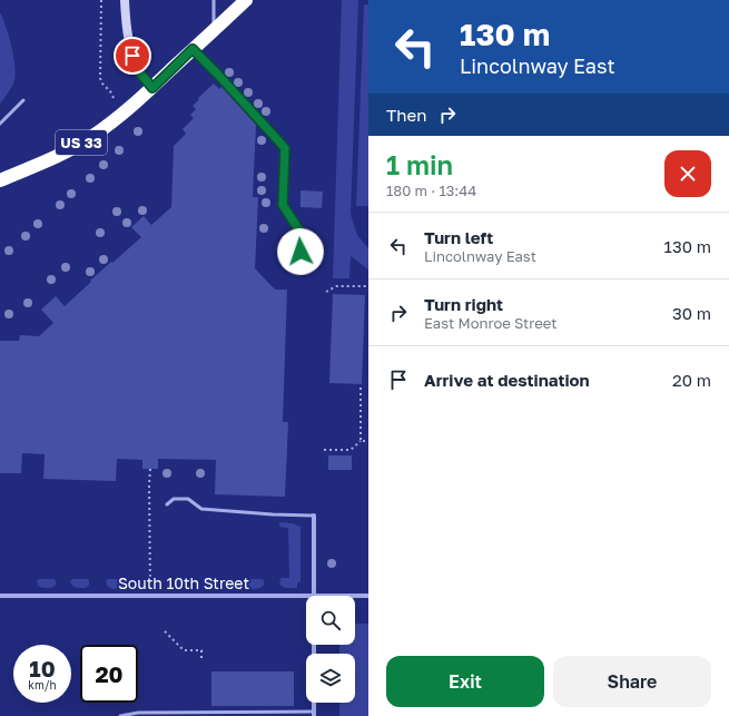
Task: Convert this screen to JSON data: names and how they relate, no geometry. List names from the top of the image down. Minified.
{"streets":{"highway":["US 33"],"street":["South 10th Street"]},"page":{"turn":["130 m","Lincolnway East"],"then":"Then","heading":["1 min","180 m · 13:44"],"list":[{"name":"Turn left","note":"Lincolnway East","value":"130 m"},{"name":"Turn right","note":"East Monroe Street","value":"30 m"},{"name":"Arrive at destination","value":"20 m"}],"speed":"10 km/h","limit":"20","buttons":["Exit","Share"]}}
